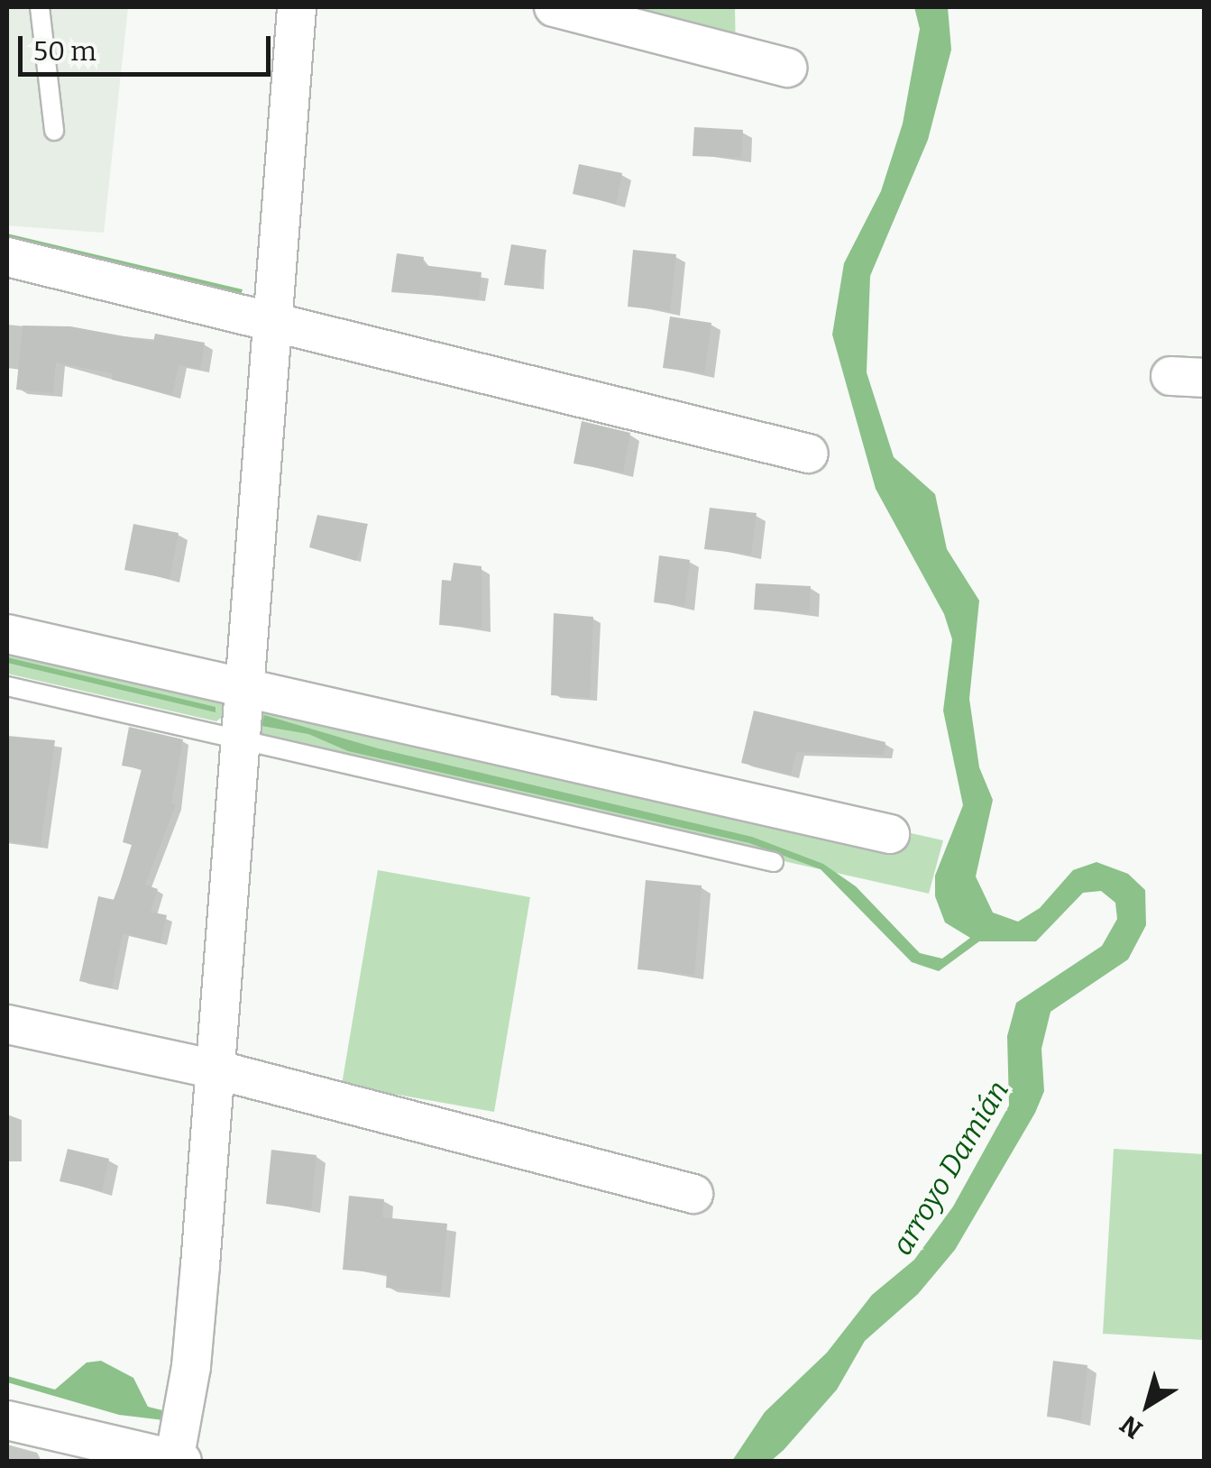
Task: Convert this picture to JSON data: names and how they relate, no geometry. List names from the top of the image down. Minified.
{"water":["arroyo Damián"],"scale_bar":"50 m","north":"bottom left"}
